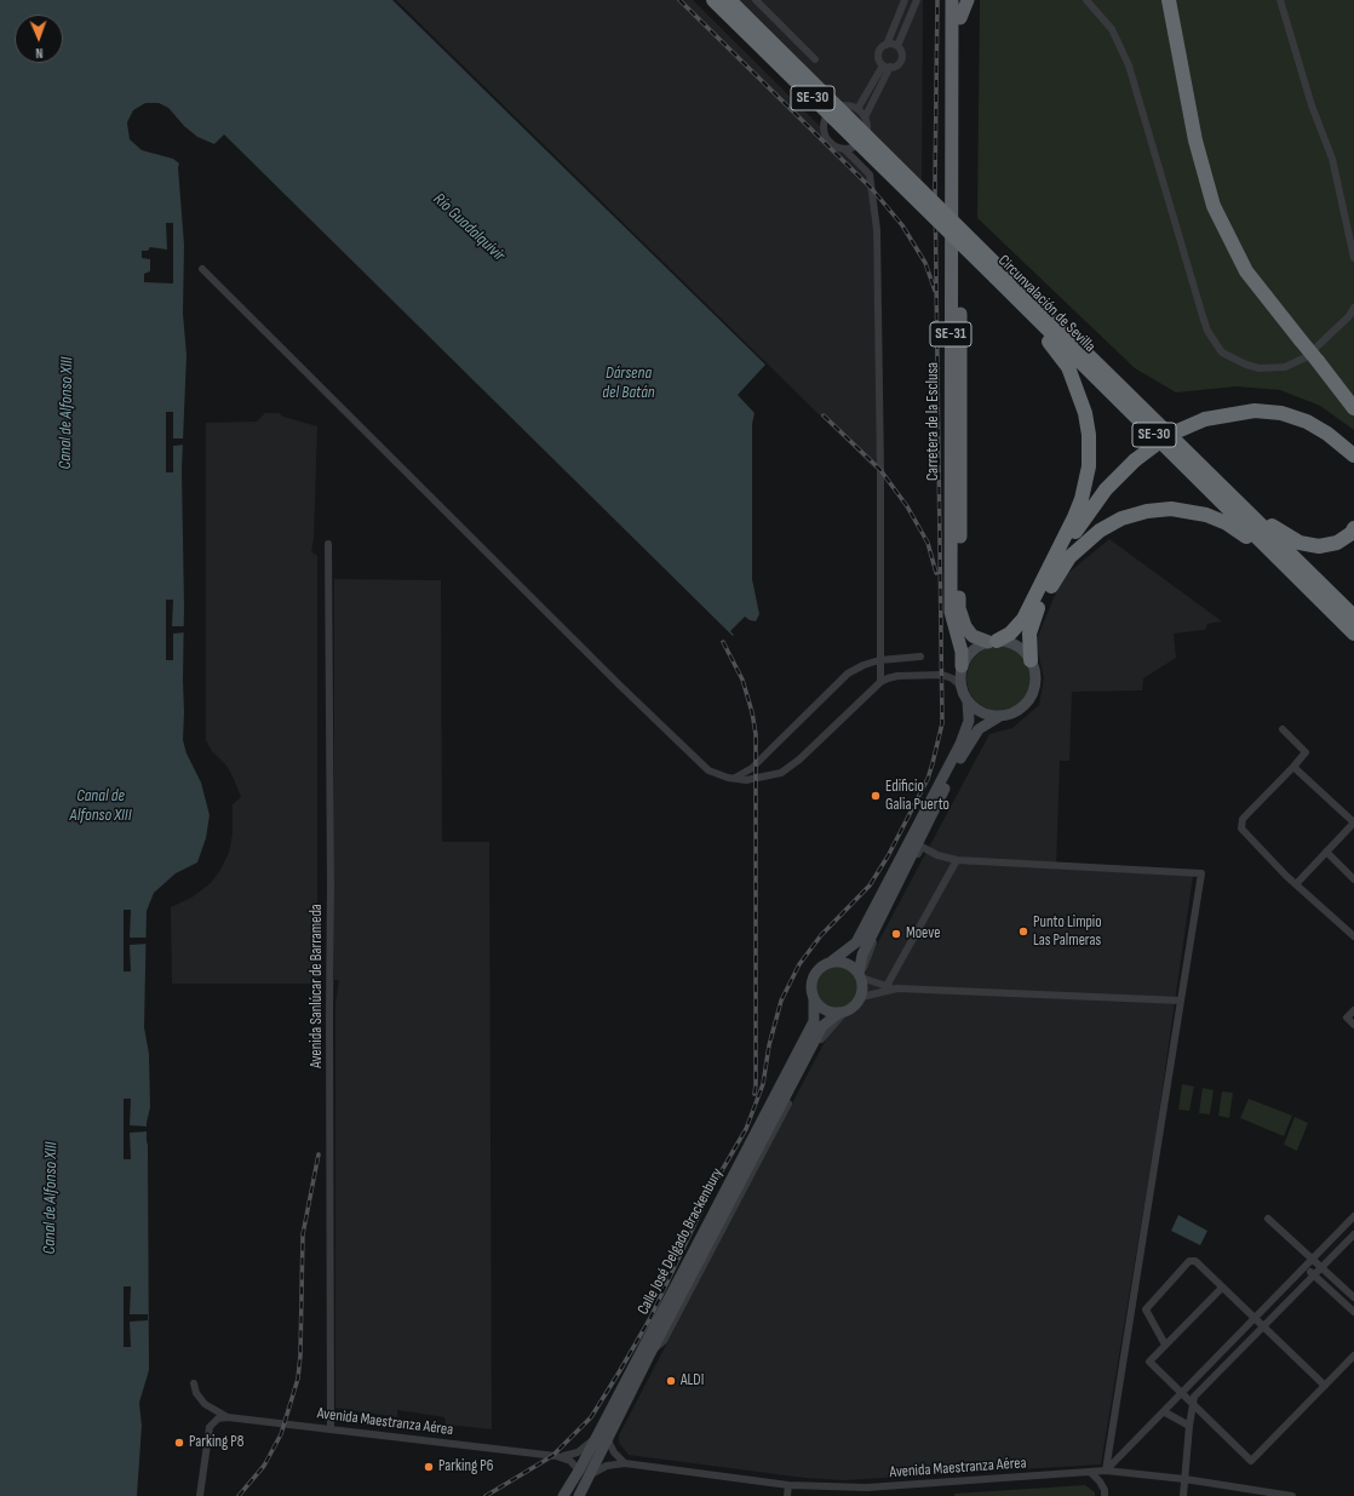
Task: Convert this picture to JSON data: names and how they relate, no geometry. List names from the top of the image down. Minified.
{"streets":{"highway":["SE-30","Circunvalación de Sevilla","SE-31","Carretera de la Esclusa"],"main road":["Calle José Delgado Brackenbury"],"street":["Avenida Sanlúcar de Barrameda","Avenida Maestranza Aérea"]},"crossings":[["Avenida Sanlúcar de Barrameda","Avenida Maestranza Aérea"],["Calle José Delgado Brackenbury","Avenida Maestranza Aérea"]],"water":["Río Guadalquivir","Dársena del Batán","Canal de Alfonso XIII"],"places":["Edificio Galia Puerto","Punto Limpio Las Palmeras","Moeve","ALDI","Parking P8","Parking P6"],"north":"bottom"}
